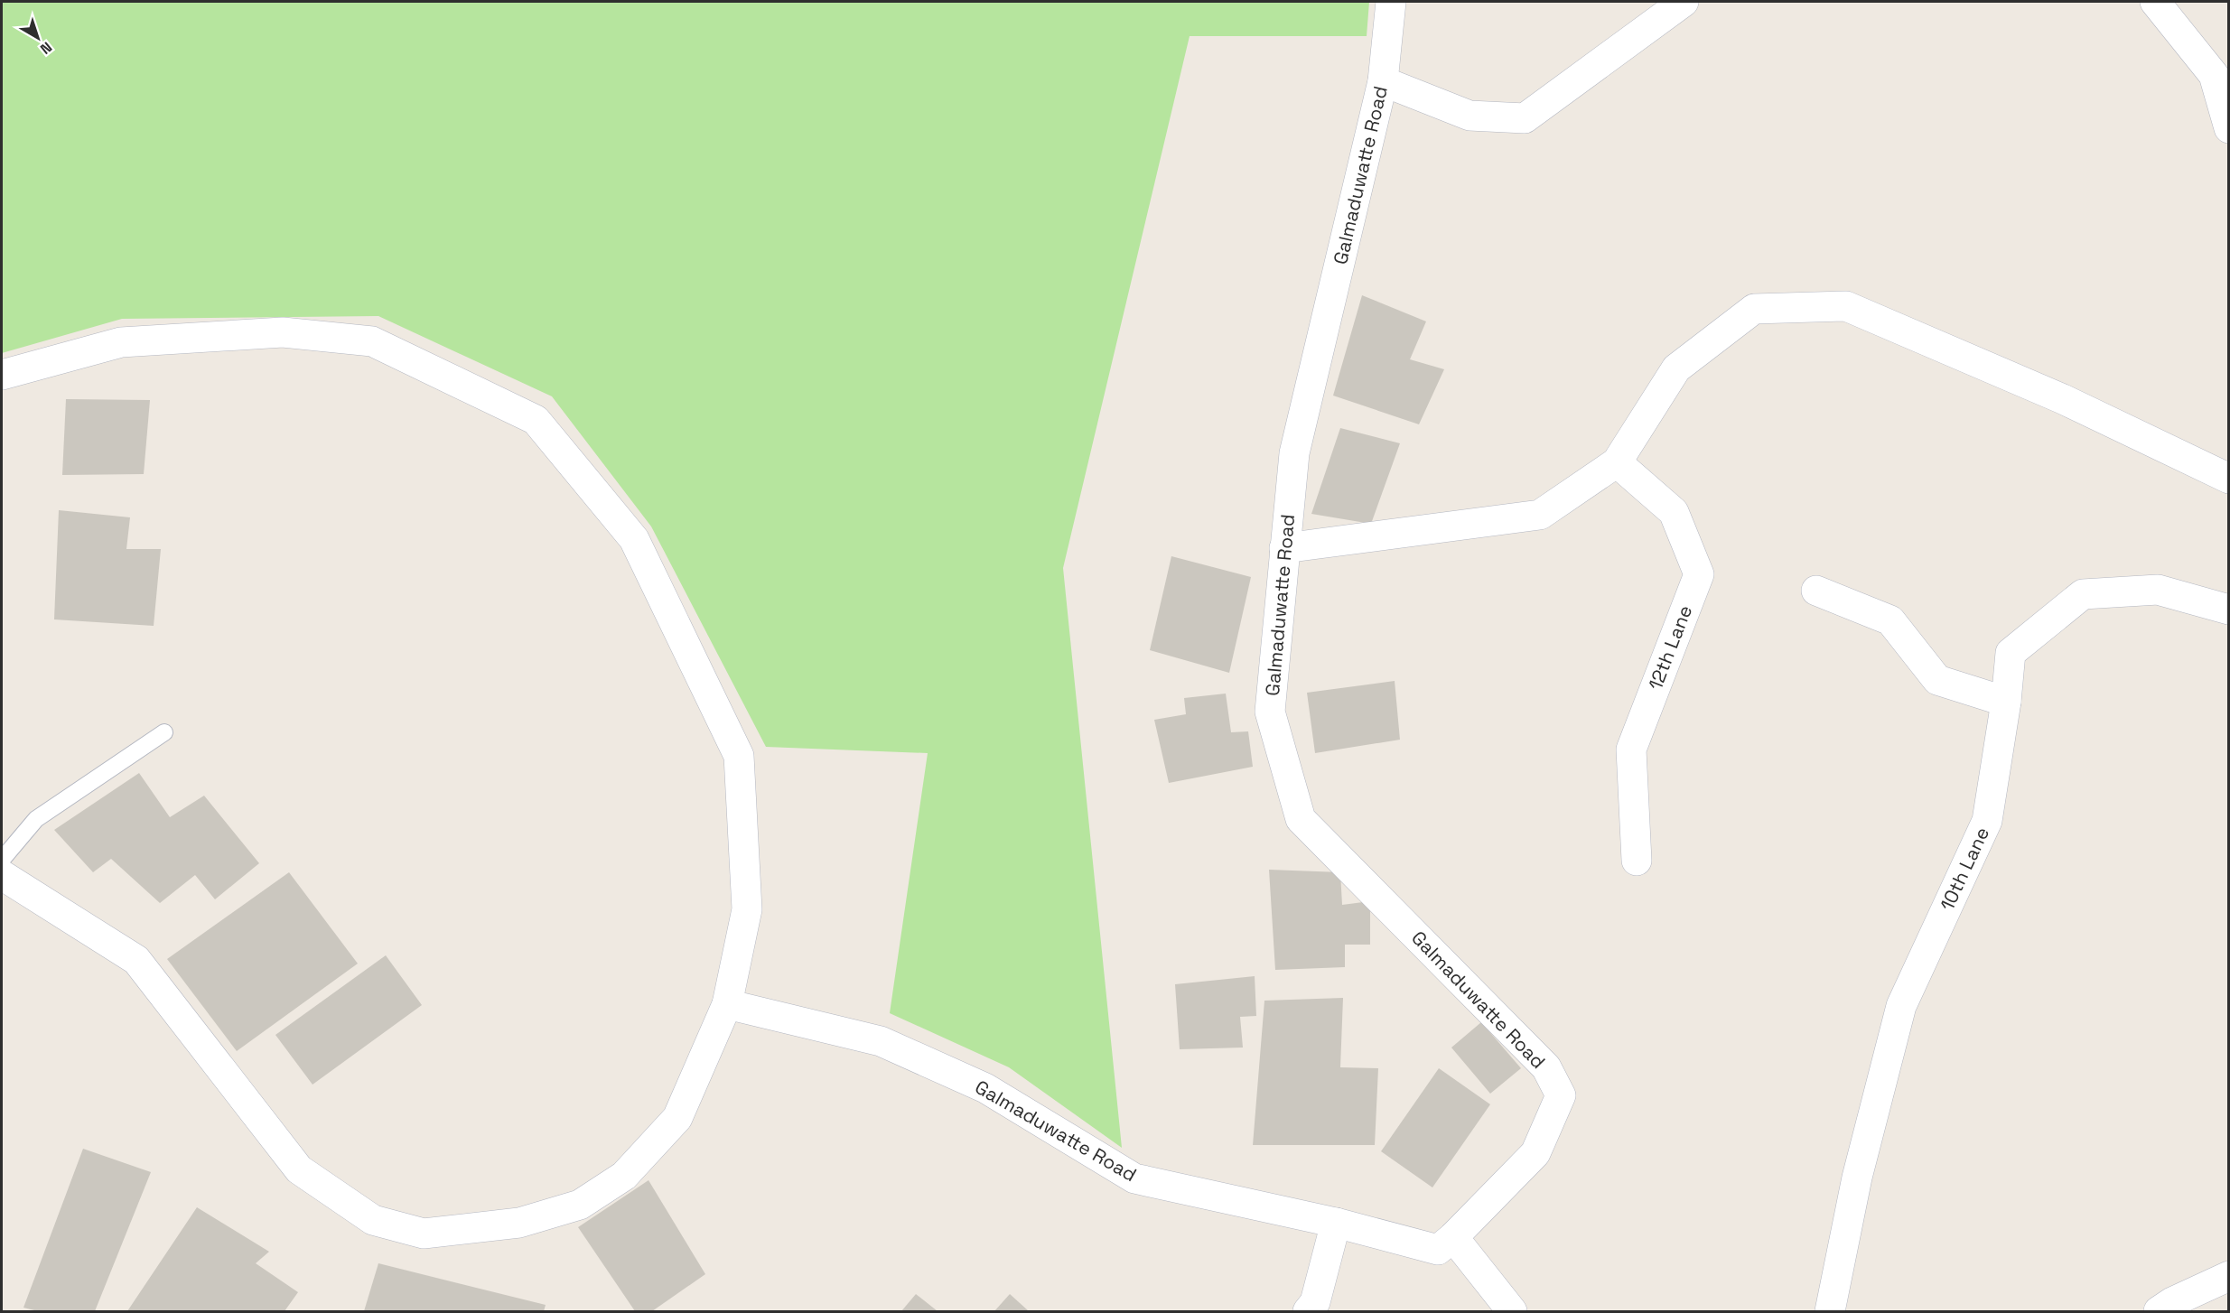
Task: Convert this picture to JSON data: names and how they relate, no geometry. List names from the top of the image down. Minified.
{"streets":{"street":["Galmaduwatte Road","12th Lane","10th Lane"]},"north":"bottom right"}
